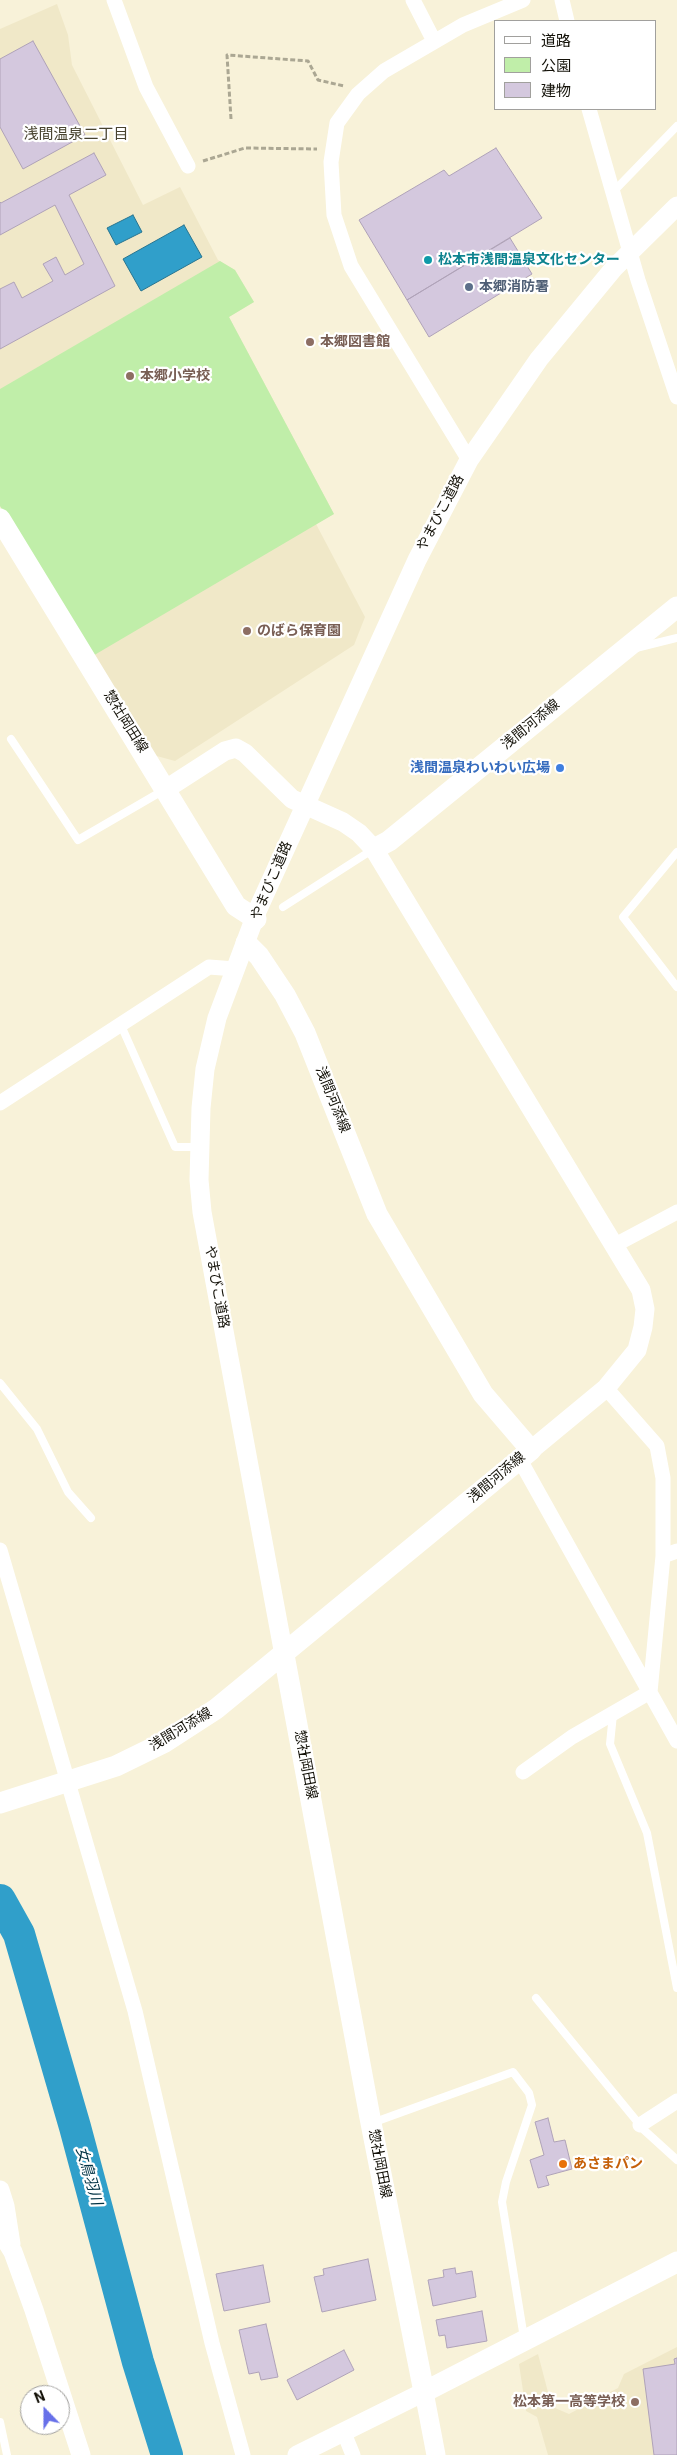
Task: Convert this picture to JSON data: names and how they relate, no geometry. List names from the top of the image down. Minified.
{"streets":{"main road":["惣社岡田線","浅間河添線"],"street":["やまびこ道路"]},"crossings":[["やまびこ道路","惣社岡田線"],["やまびこ道路","浅間河添線"],["惣社岡田線","浅間河添線"]],"districts":["浅間温泉二丁目"],"water":["女鳥羽川"],"places":["松本市浅間温泉文化センター","本郷消防署","本郷図書館","本郷小学校","のばら保育園","浅間温泉わいわい広場","あさまパン","松本第一高等学校"],"legend":["道路","公園","建物"],"north":"top"}
